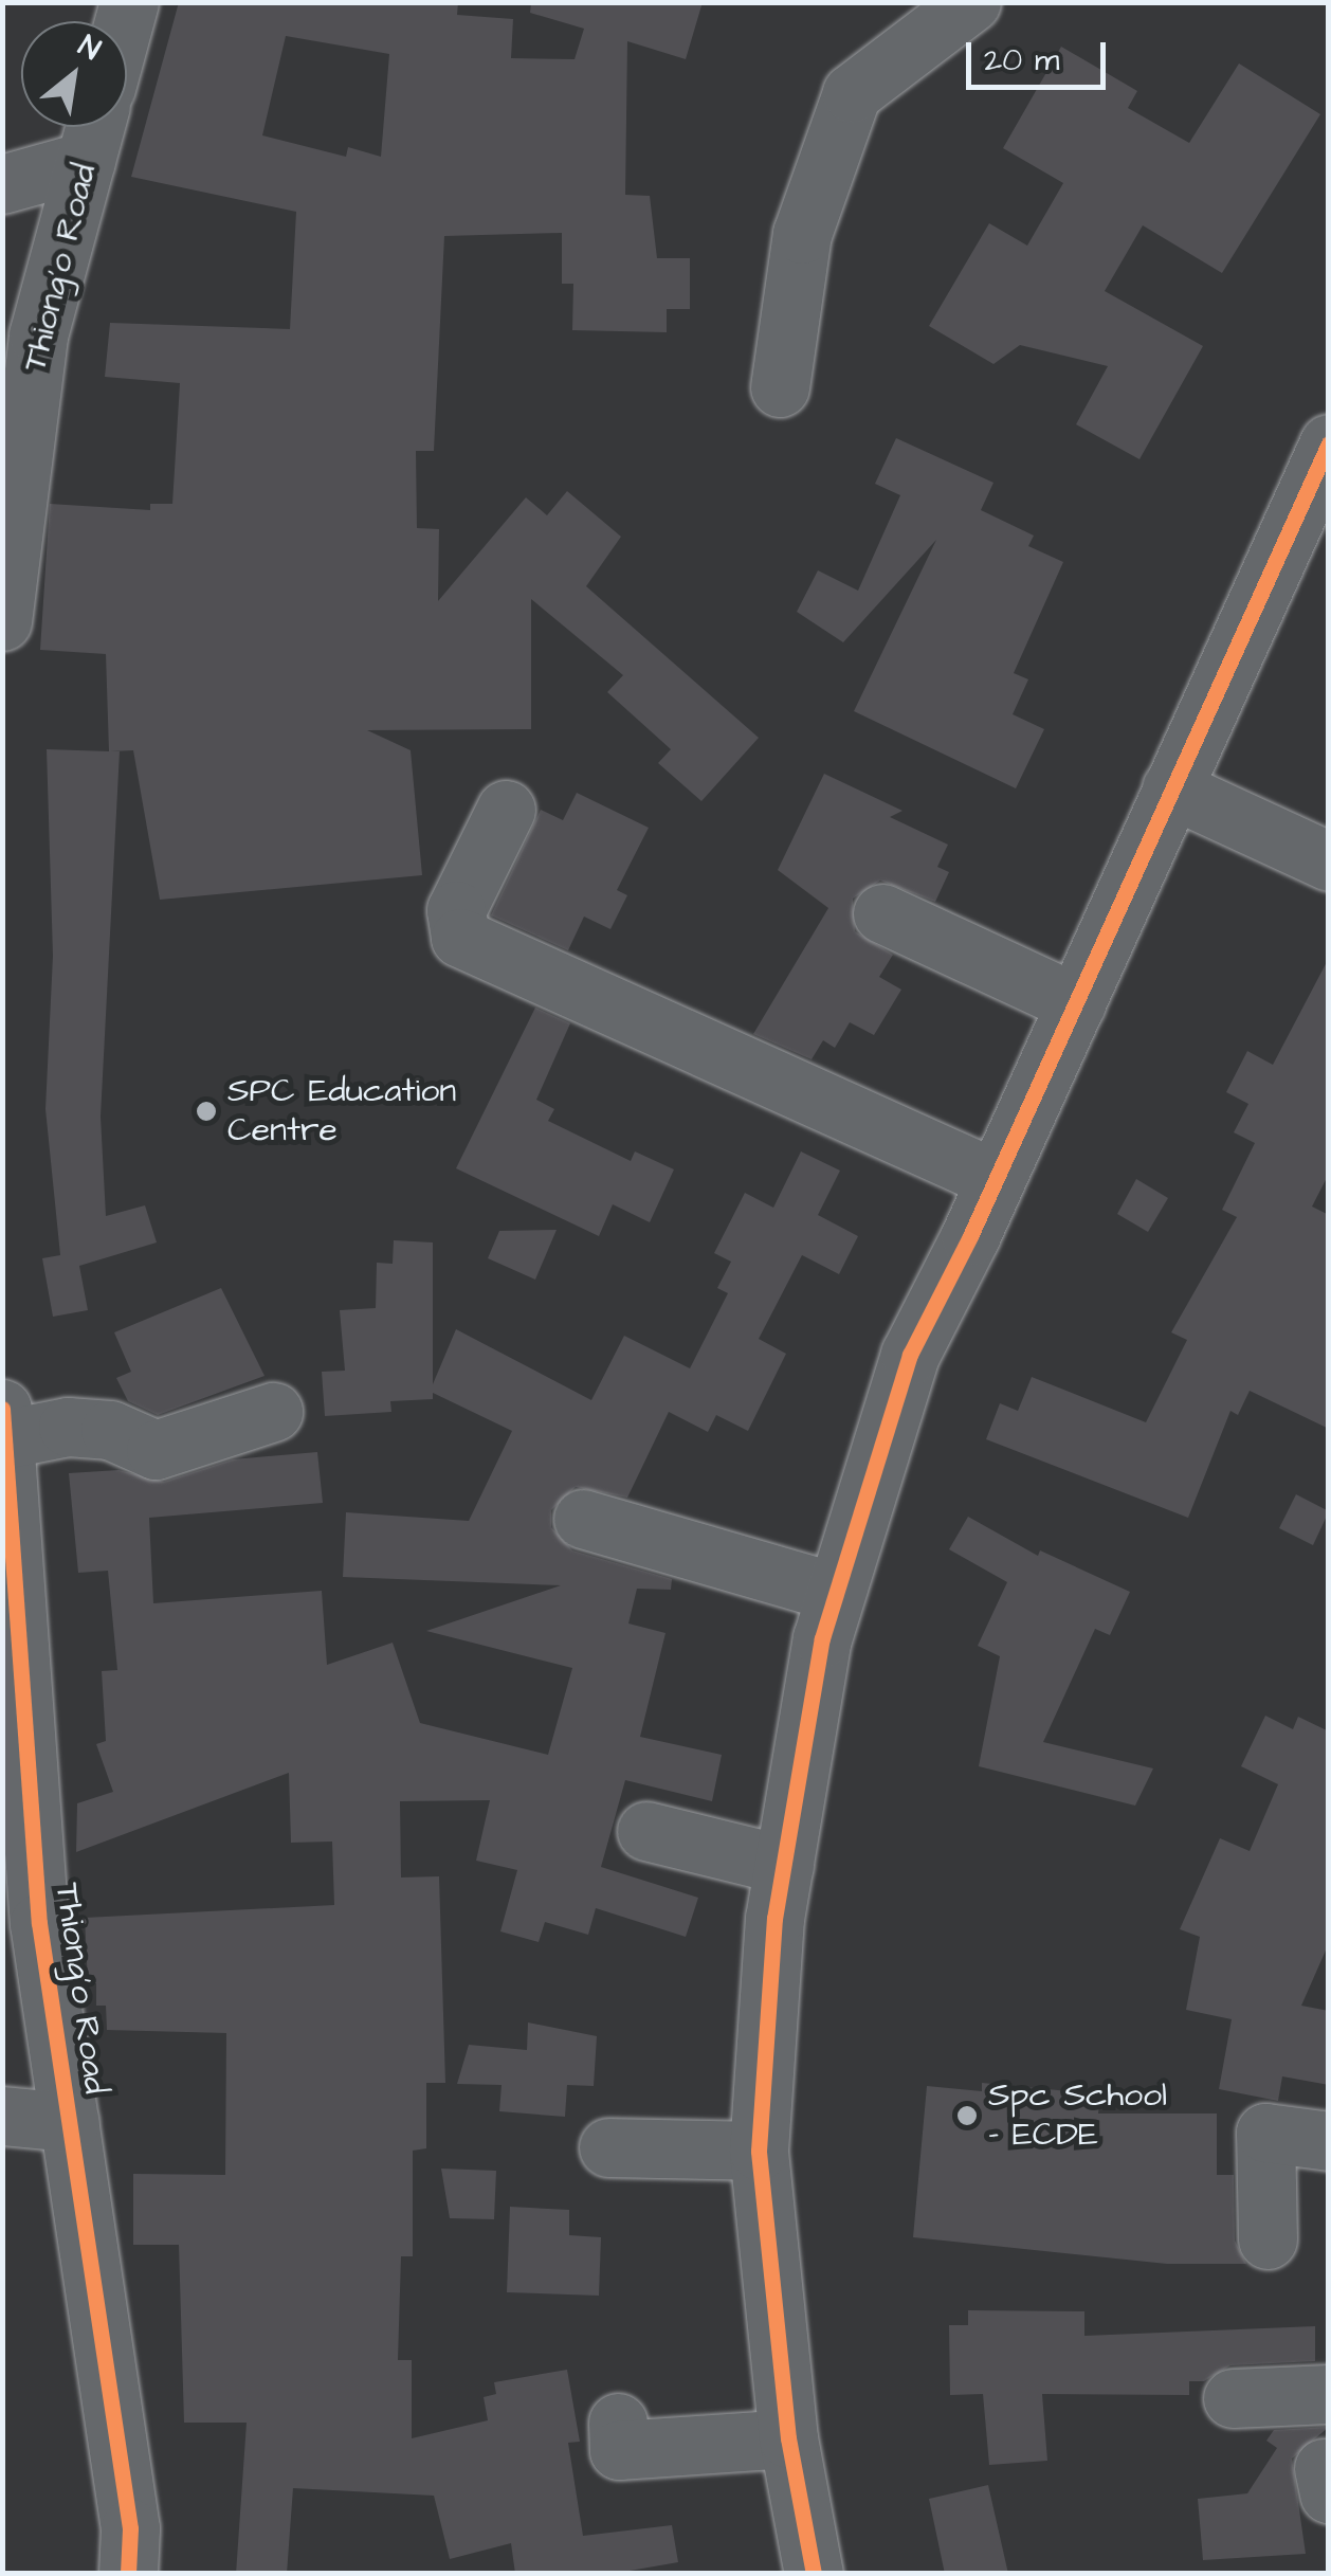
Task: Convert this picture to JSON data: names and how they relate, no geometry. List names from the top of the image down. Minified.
{"streets":{"street":["Thiong'o Road"]},"places":["SPC Education Centre","Spc School - ECDE"],"scale_bar":"20 m","north":"top right"}
